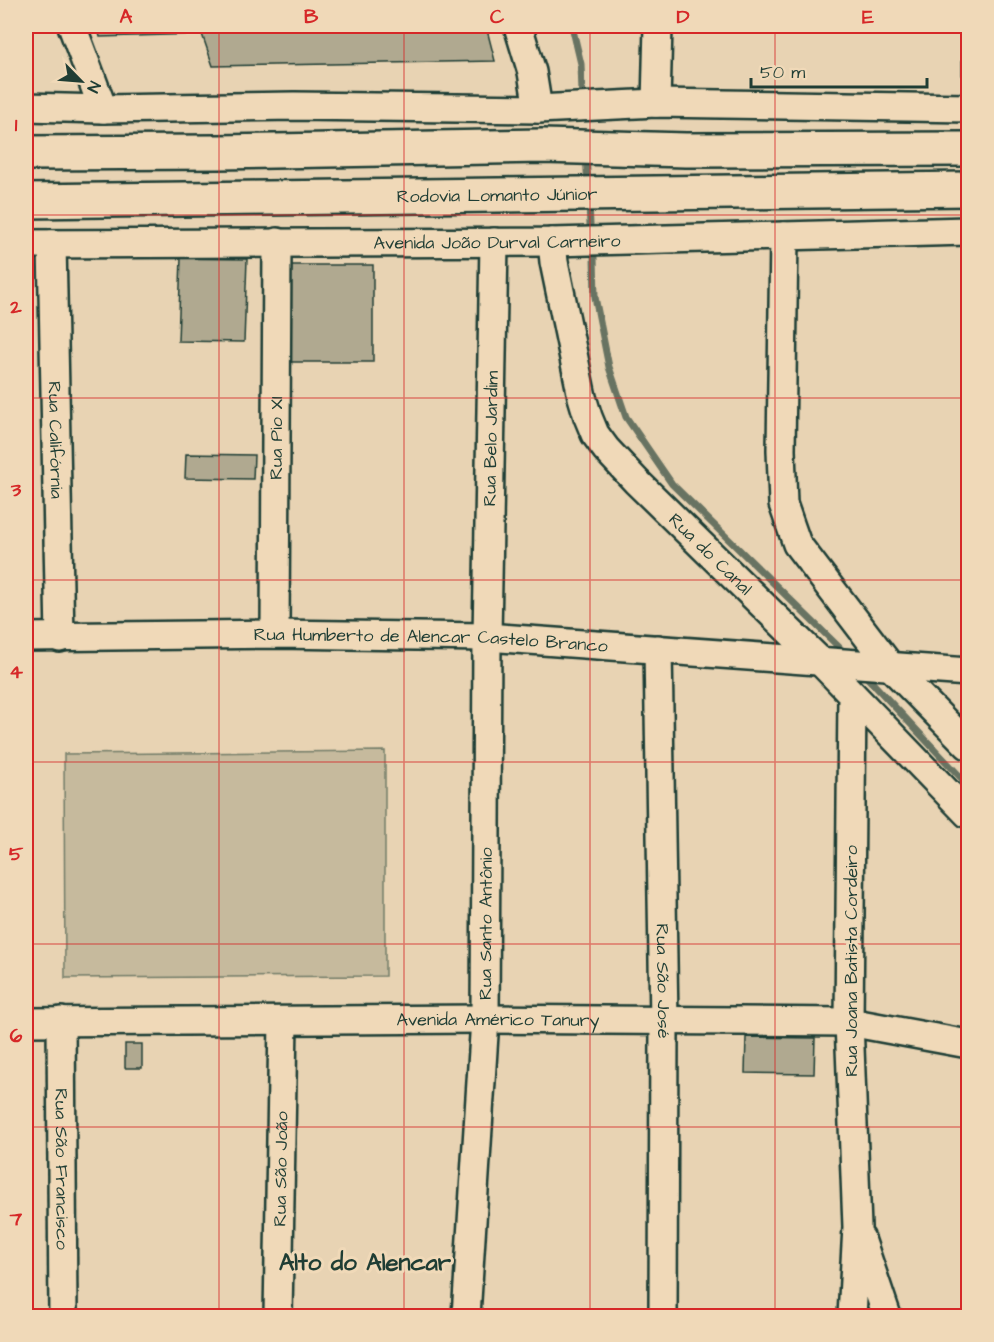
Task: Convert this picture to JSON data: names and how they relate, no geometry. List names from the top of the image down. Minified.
{"streets":{"highway":["Rodovia Lomanto Júnior"],"street":["Avenida João Durval Carneiro","Rua Pio XI","Rua Belo Jardim","Rua Califórnia","Rua do Canal","Rua Humberto de Alencar Castelo Branco","Rua Santo Antônio","Rua Joana Batista Cordeiro","Rua São José","Avenida Américo Tanury","Rua São Francisco","Rua São João"]},"crossings":[["Avenida João Durval Carneiro","Rua Pio XI"],["Avenida João Durval Carneiro","Rua Belo Jardim"],["Avenida João Durval Carneiro","Rua Califórnia"],["Avenida João Durval Carneiro","Rua do Canal"],["Rua Pio XI","Rua Humberto de Alencar Castelo Branco"],["Rua Belo Jardim","Rua Humberto de Alencar Castelo Branco"],["Rua Belo Jardim","Rua Santo Antônio"],["Rua Califórnia","Rua Humberto de Alencar Castelo Branco"],["Rua do Canal","Rua Humberto de Alencar Castelo Branco"],["Rua do Canal","Rua Joana Batista Cordeiro"],["Rua Humberto de Alencar Castelo Branco","Rua Santo Antônio"],["Rua Humberto de Alencar Castelo Branco","Rua São José"],["Rua Santo Antônio","Avenida Américo Tanury"],["Rua Joana Batista Cordeiro","Avenida Américo Tanury"],["Rua São José","Avenida Américo Tanury"],["Avenida Américo Tanury","Rua São Francisco"],["Avenida Américo Tanury","Rua São João"]],"districts":["Alto do Alencar"],"scale_bar":"50 m","north":"bottom right","grid":{"columns":["A","B","C","D","E"],"rows":["1","2","3","4","5","6","7"]}}
